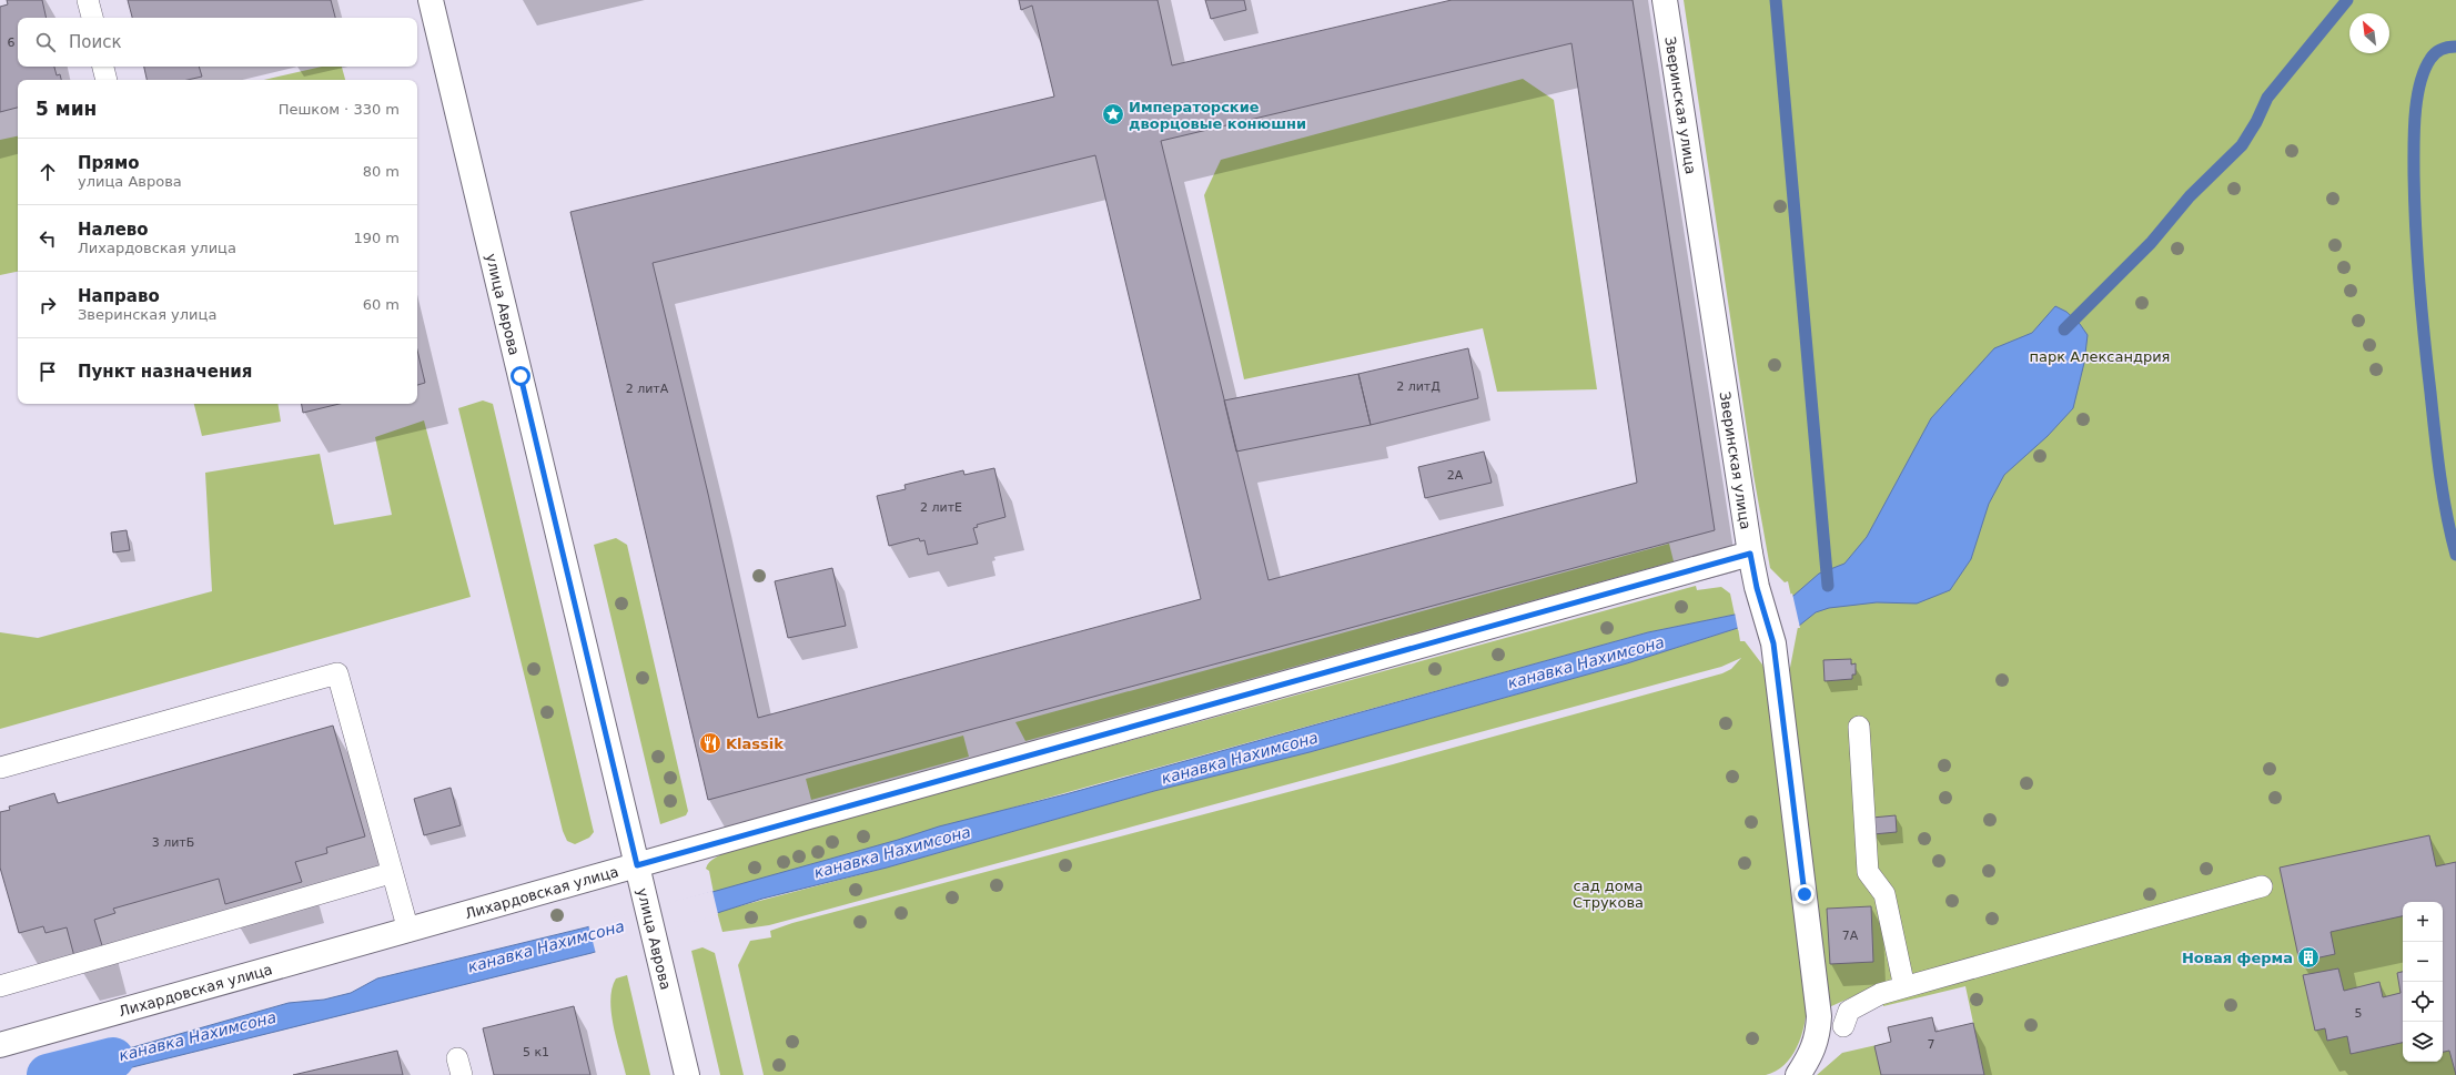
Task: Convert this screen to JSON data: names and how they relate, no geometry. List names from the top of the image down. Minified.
{"streets":{"street":["Зверинская улица","улица Аврова","Лихардовская улица"]},"crossings":[["Зверинская улица","Лихардовская улица"],["улица Аврова","Лихардовская улица"]],"water":["канавка Нахимсона"],"parks":["парк Александрия","сад дома Струкова"],"places":{"place":["Императорские дворцовые конюшни"],"restaurant":["Klassik"],"building":["Новая ферма"]},"house_numbers":["6","2 литД","2 литА","2А","2 литЕ","3 литБ","7А","5","7","5 к1"],"north":"top left","page":{"search":"Поиск","heading":["5 мин","Пешком · 330 m"],"list":[["Прямо","улица Аврова","80 m"],["Налево","Лихардовская улица","190 m"],["Направо","Зверинская улица","60 m"],"Пункт назначения"],"map_buttons":["+","−"]}}
